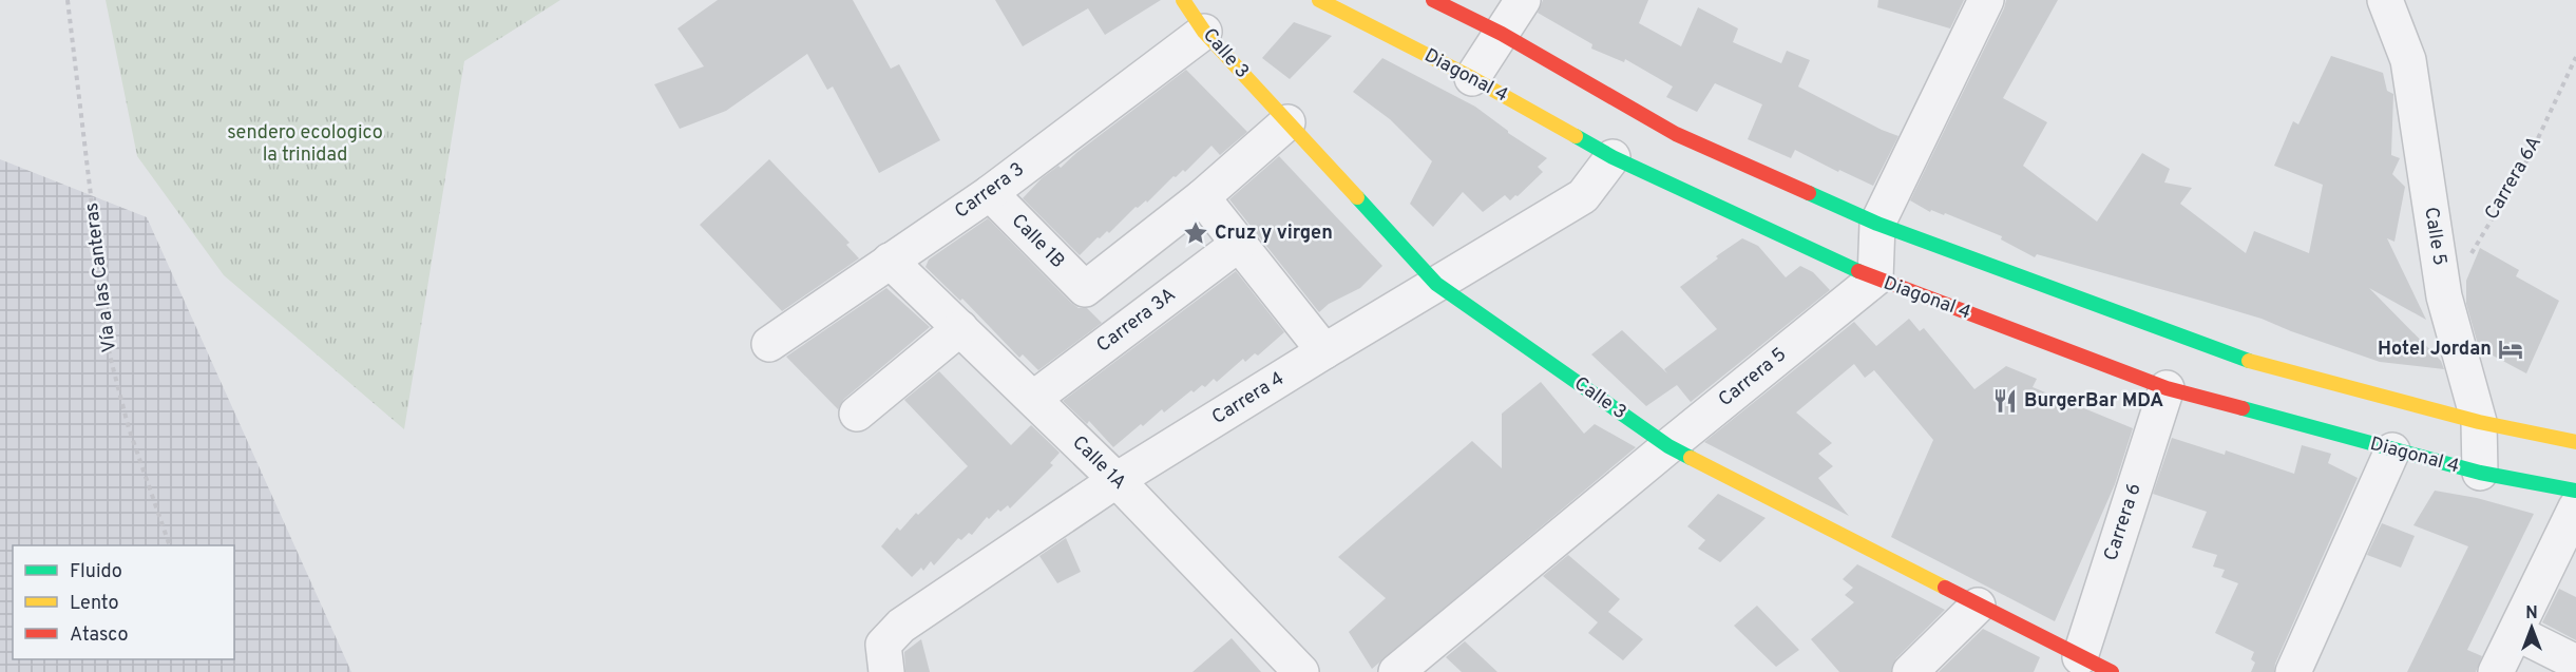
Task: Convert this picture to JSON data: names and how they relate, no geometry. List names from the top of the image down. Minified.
{"streets":{"street":["Calle 3","Diagonal 4","Carrera 3","Calle 5","Calle 1B","Carrera 3A","Carrera 5","Carrera 4","Calle 1A","Carrera 6"],"path":["Carrera 6A","Vía a las Canteras"]},"crossings":[["Calle 3","Carrera 3"],["Calle 3","Carrera 5"],["Calle 3","Carrera 4"],["Calle 3","Carrera 6"],["Diagonal 4","Calle 5"],["Diagonal 4","Carrera 5"],["Diagonal 4","Carrera 4"],["Diagonal 4","Carrera 6"],["Carrera 6A","Calle 5"],["Carrera 3","Calle 1B"],["Carrera 3","Calle 1A"],["Carrera 3A","Calle 1A"],["Carrera 4","Calle 1A"]],"parks":["sendero ecologico la trinidad"],"places":{"place":["Cruz y virgen"],"hotel":["Hotel Jordan"],"restaurant":["BurgerBar MDA"]},"legend":["Fluido","Lento","Atasco"],"north":"top"}
